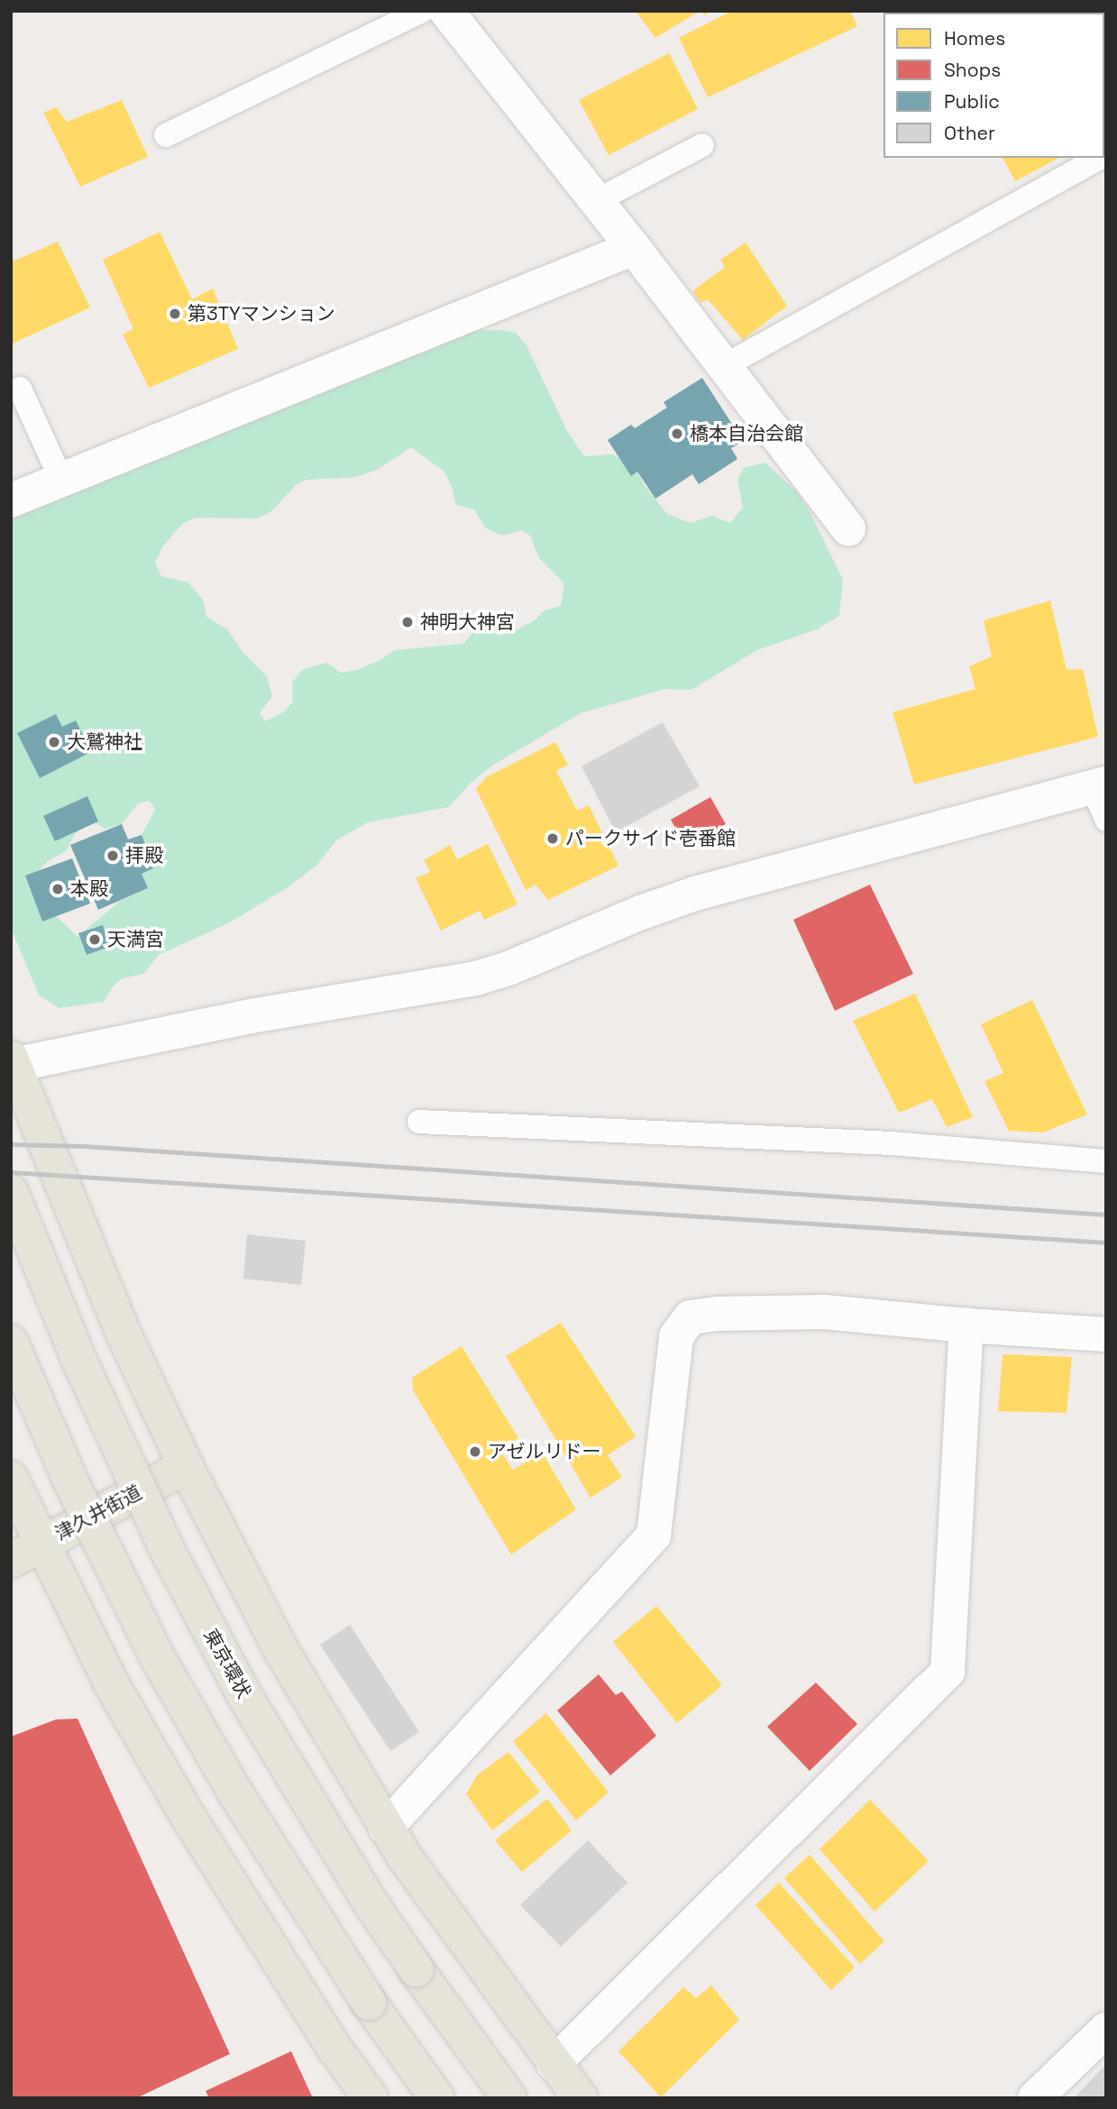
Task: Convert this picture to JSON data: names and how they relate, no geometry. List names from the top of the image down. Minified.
{"streets":{"highway":["津久井街道","東京環状"]},"places":["第3TYマンション","橋本自治会館","神明大神宮","大鷲神社","パークサイド壱番館","拝殿","本殿","天満宮","アゼルリドー"],"legend":["Homes","Shops","Public","Other"]}
